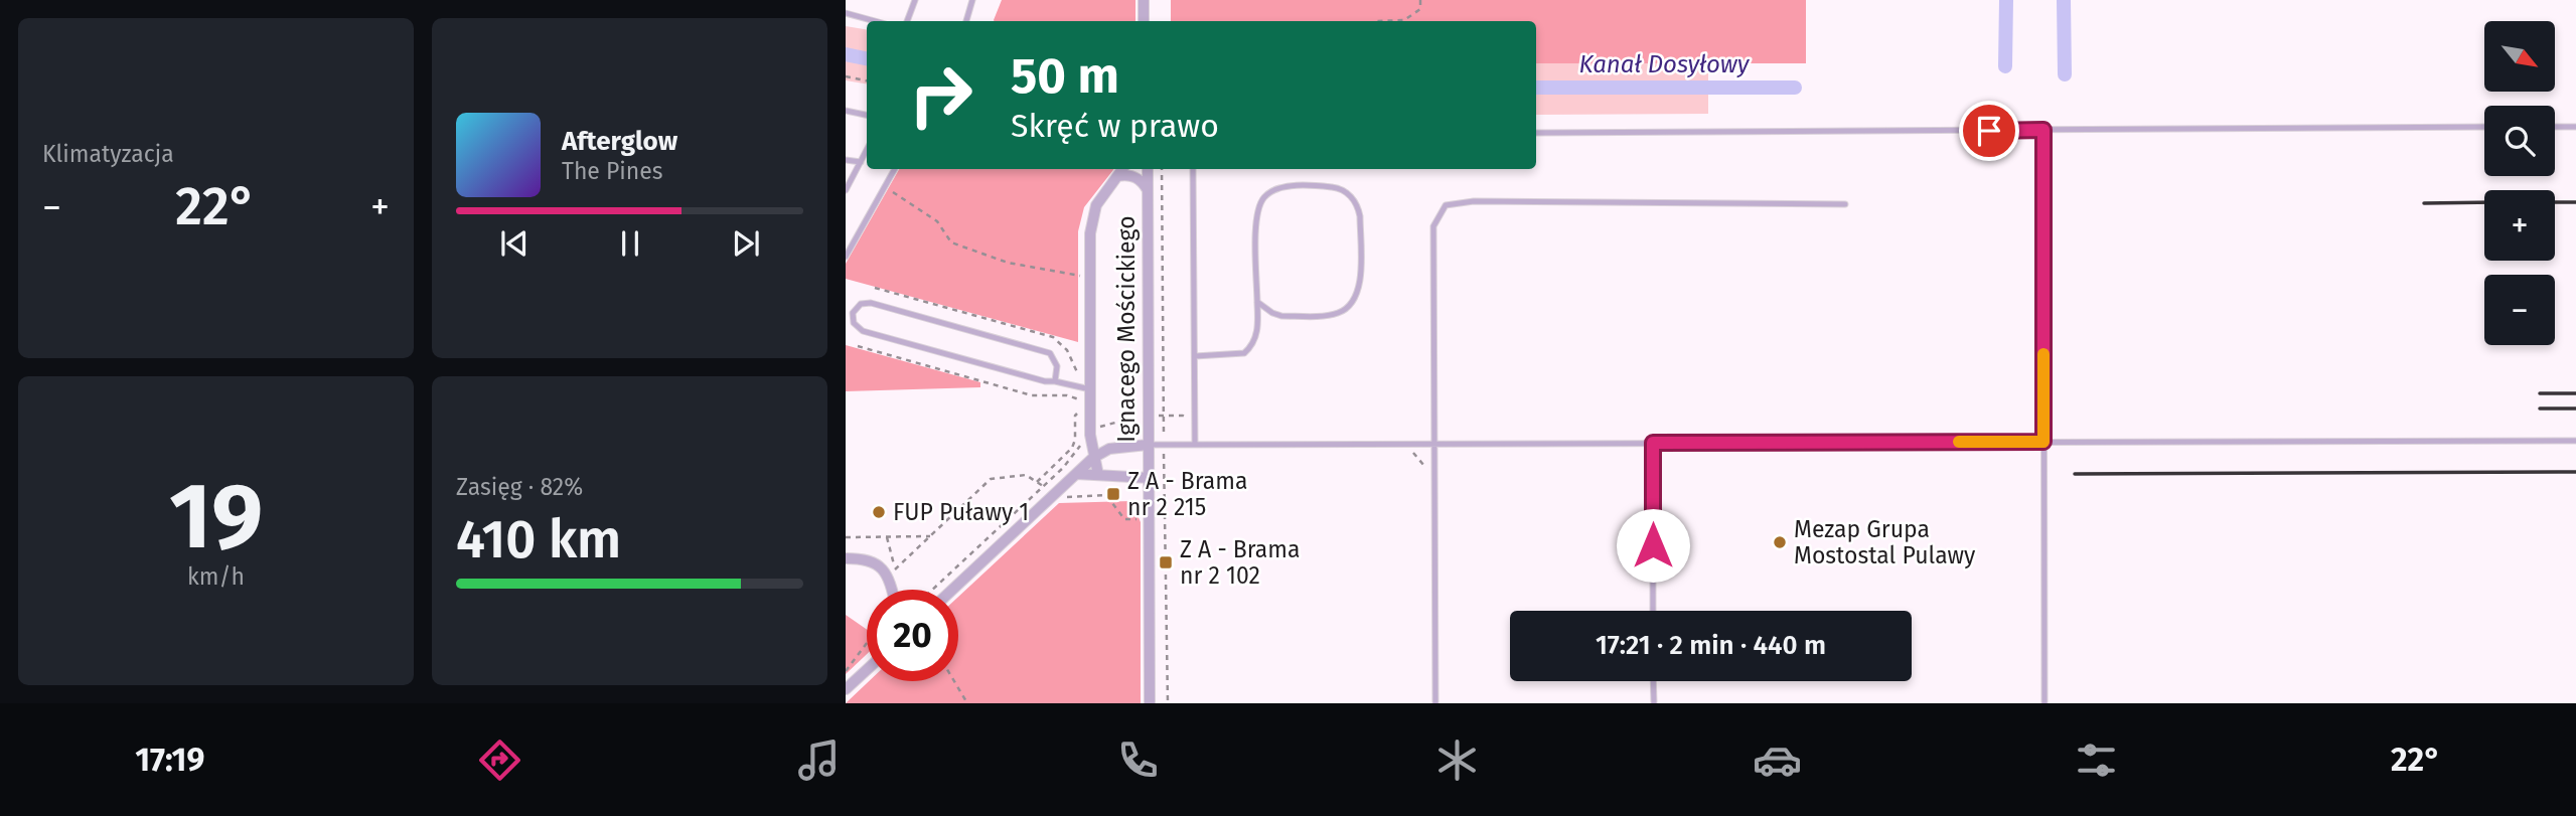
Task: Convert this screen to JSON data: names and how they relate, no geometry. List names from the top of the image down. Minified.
{"streets":{"street":["Ignacego Mościckiego"]},"water":["Kanał Dosyłowy"],"places":{"transit":["Z A - Brama nr 2 215","Z A - Brama nr 2 102"],"other":["FUP Puławy 1","Mezap Grupa Mostostal Pulawy"]},"north":"bottom right","page":{"tile":["Klimatyzacja",["19","km/h"],["Zasięg · 82%","410 km"]],"map_buttons":["+","−"],"turn":["50 m","Skręć w prawo"],"song":["Afterglow","The Pines"],"heat":["−","22°","+"],"limit":"20","trip":"17:21 · 2 min · 440 m","tabs":["17:19","22°"]}}
